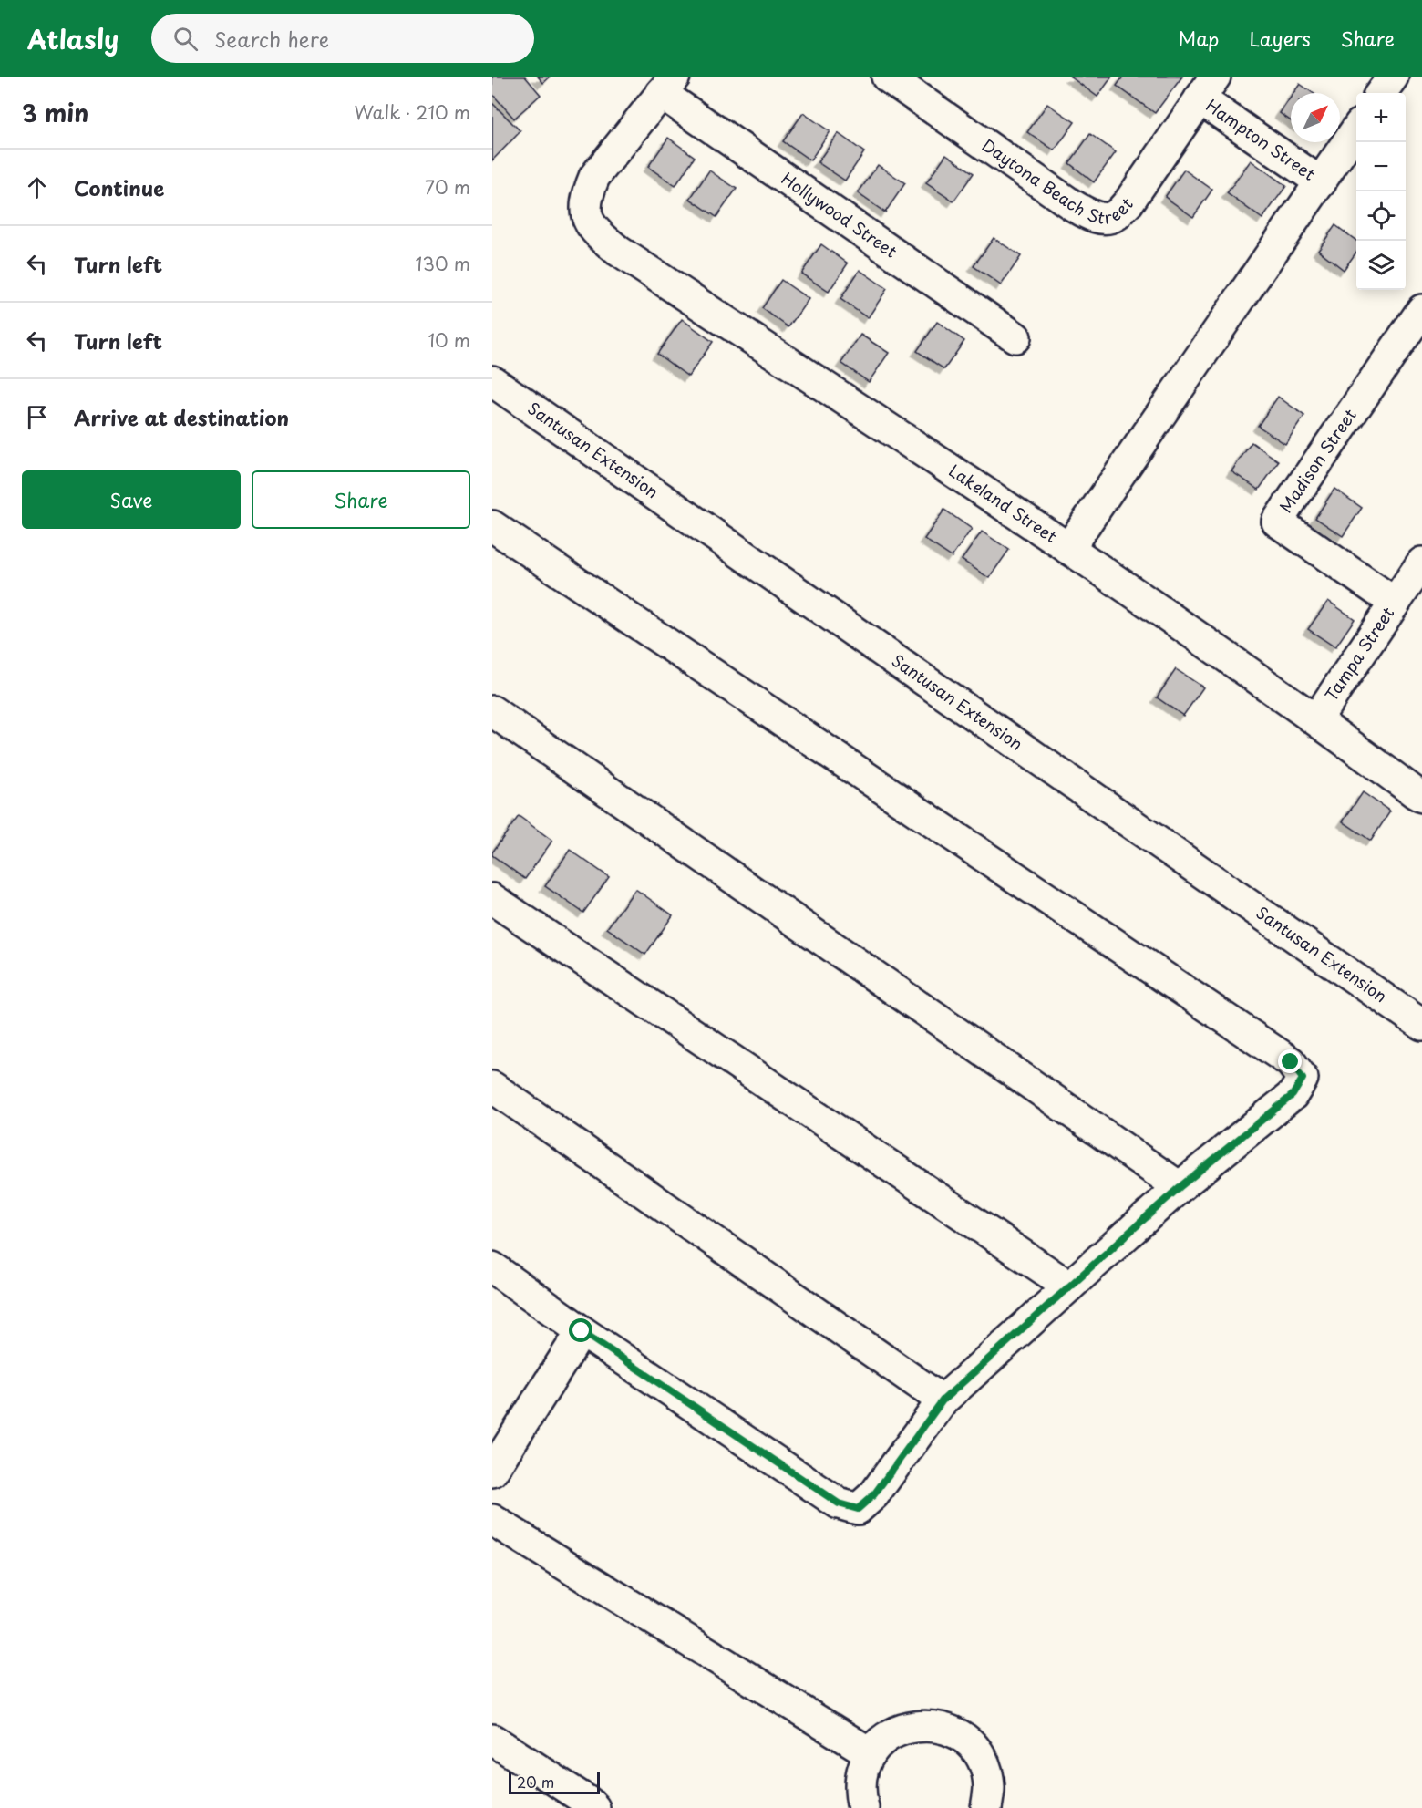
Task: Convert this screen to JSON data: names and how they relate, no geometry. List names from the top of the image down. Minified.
{"streets":{"street":["Hampton Street","Daytona Beach Street","Hollywood Street","Santusan Extension","Madison Street","Lakeland Street","Tampa Street"]},"crossings":[["Hampton Street","Daytona Beach Street"],["Hollywood Street","Lakeland Street"],["Madison Street","Tampa Street"],["Lakeland Street","Tampa Street"]],"scale_bar":"20 m","north":"top right","page":{"header":"Atlasly","search":"Search here","nav":["Map","Layers","Share"],"heading":["3 min","Walk · 210 m"],"map_buttons":["+","−"],"list":[["Continue","70 m"],["Turn left","130 m"],["Turn left","10 m"],"Arrive at destination"],"buttons":["Save","Share"],"scale":"20 m"}}
